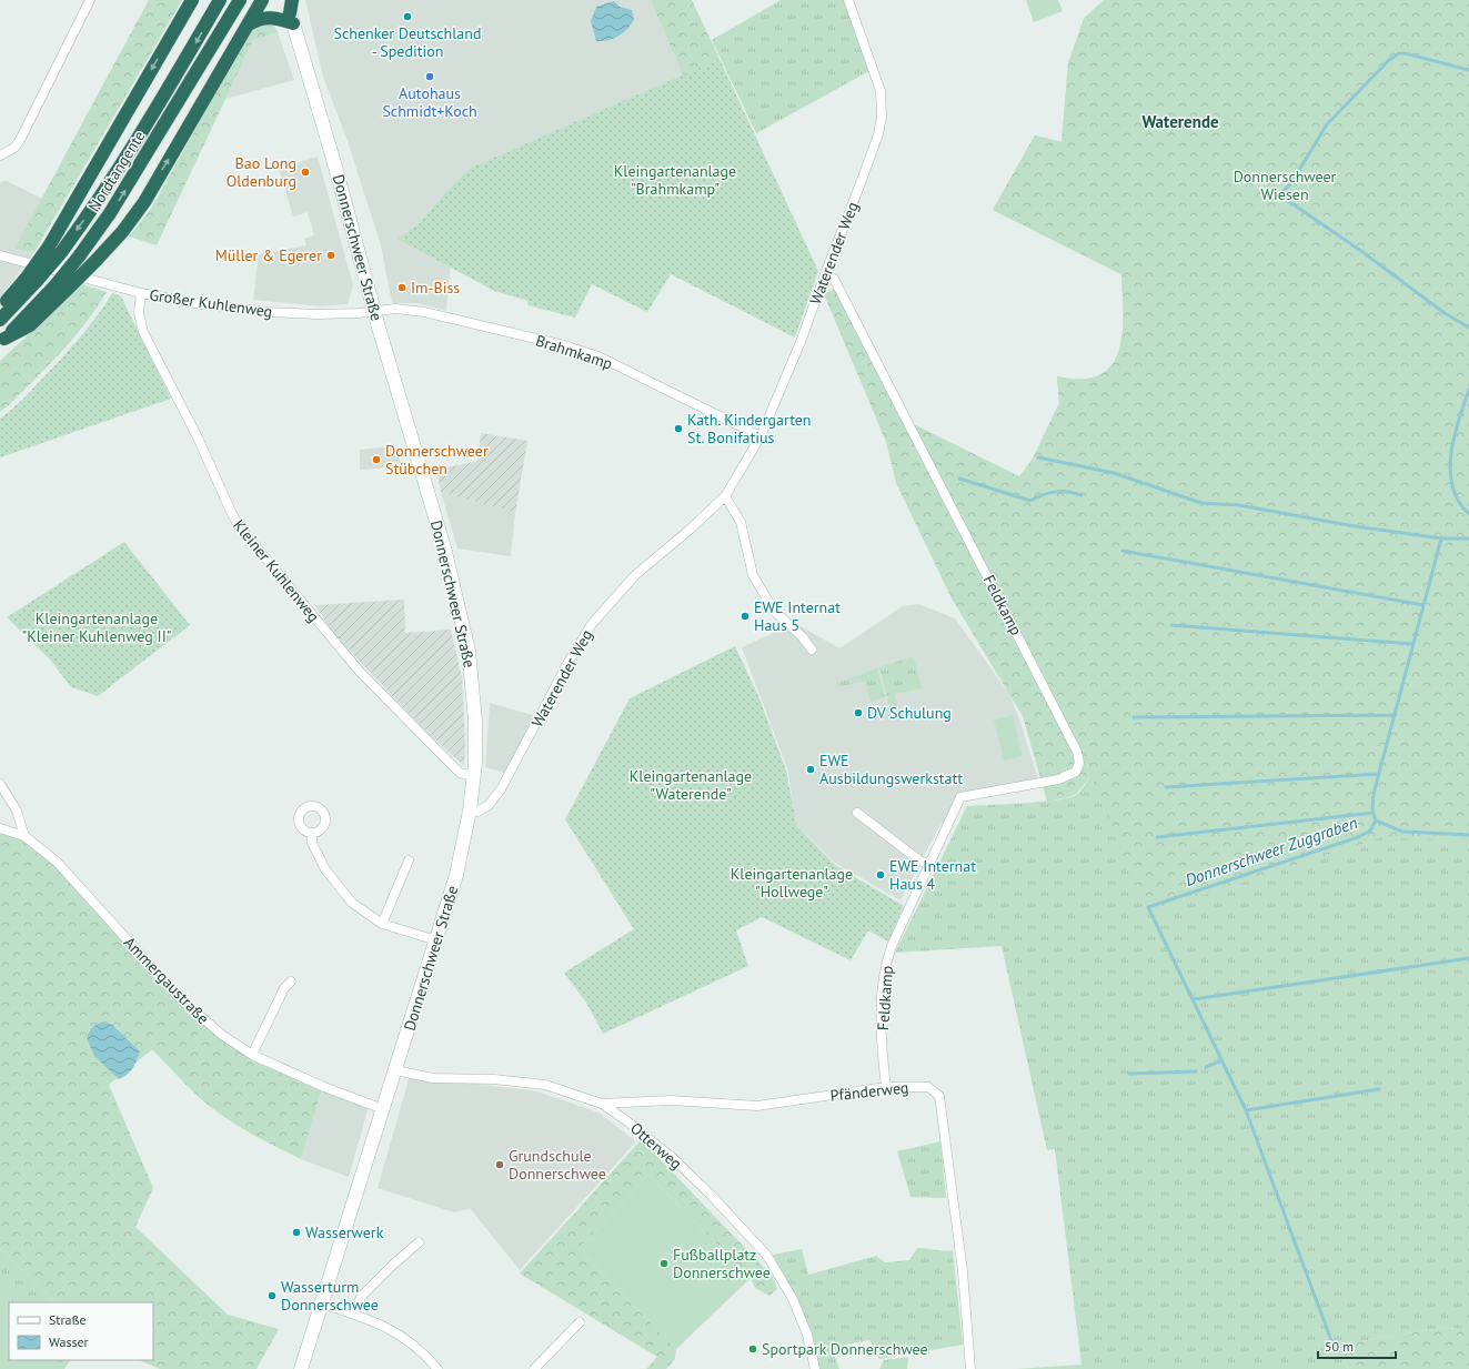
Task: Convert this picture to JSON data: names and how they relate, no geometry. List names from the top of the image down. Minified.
{"streets":{"highway":["Nordtangente"],"main road":["Donnerschweer Straße"],"street":["Waterender Weg","Großer Kuhlenweg","Brahmkamp","Kleiner Kuhlenweg","Feldkamp","Ammergaustraße","Pfänderweg","Otterweg"]},"crossings":[["Donnerschweer Straße","Waterender Weg"],["Donnerschweer Straße","Großer Kuhlenweg"],["Donnerschweer Straße","Brahmkamp"],["Donnerschweer Straße","Kleiner Kuhlenweg"],["Donnerschweer Straße","Ammergaustraße"],["Donnerschweer Straße","Otterweg"],["Waterender Weg","Brahmkamp"],["Waterender Weg","Feldkamp"],["Großer Kuhlenweg","Brahmkamp"],["Großer Kuhlenweg","Kleiner Kuhlenweg"],["Feldkamp","Pfänderweg"],["Pfänderweg","Otterweg"]],"districts":["Waterende"],"water":["Donnerschweer Zuggraben"],"parks":["Kleingartenanlage \"Brahmkamp\"","Donnerschweer Wiesen","Kleingartenanlage \"Kleiner Kuhlenweg II\"","Kleingartenanlage \"Waterende\"","Kleingartenanlage \"Hollwege\""],"places":["Schenker Deutschland - Spedition","Autohaus Schmidt+Koch","Bao Long Oldenburg","Müller & Egerer","Im-Biss","Kath. Kindergarten St. Bonifatius","Donnerschweer Stübchen","EWE Internat Haus 5","DV Schulung","EWE Ausbildungswerkstatt","EWE Internat Haus 4","Grundschule Donnerschwee","Wasserwerk","Fußballplatz Donnerschwee","Wasserturm Donnerschwee","Sportpark Donnerschwee"],"legend":["Straße","Wasser"],"scale_bar":"50 m"}
